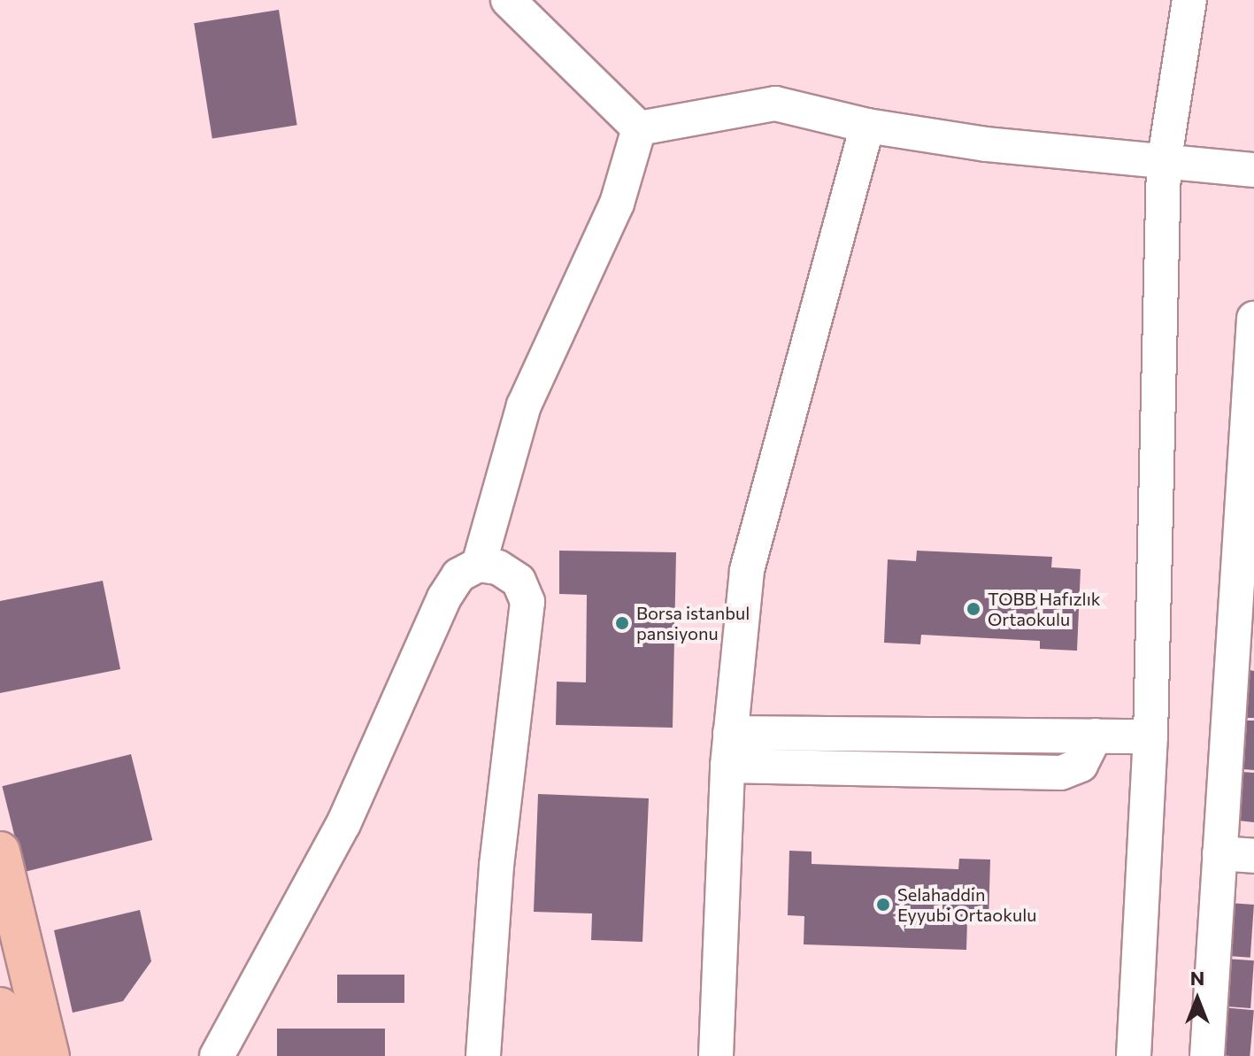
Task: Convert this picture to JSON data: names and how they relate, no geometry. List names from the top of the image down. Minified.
{"places":["TOBB Hafızlık Ortaokulu","Borsa istanbul pansiyonu","Selahaddin Eyyubi Ortaokulu"],"north":"top"}
